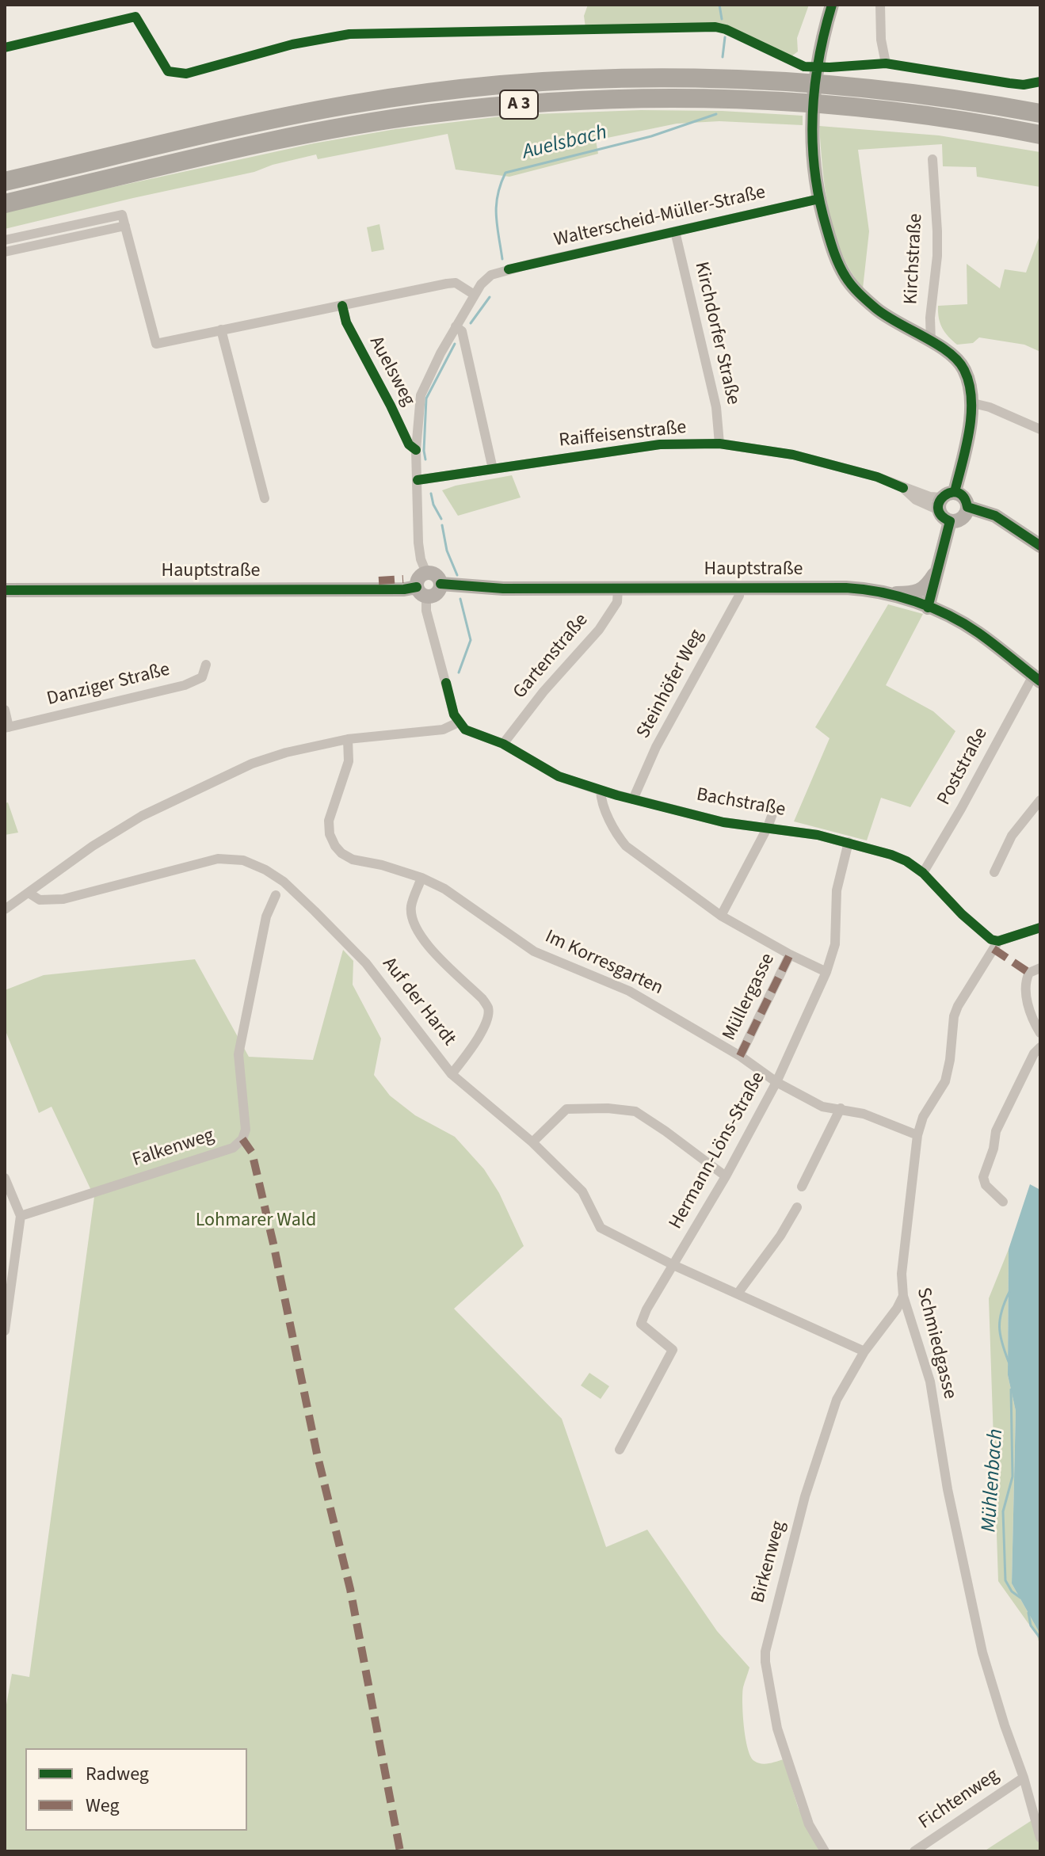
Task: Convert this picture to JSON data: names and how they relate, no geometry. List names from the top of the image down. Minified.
{"streets":{"highway":["A 3"],"main road":["Hauptstraße"],"street":["Walterscheid-Müller-Straße","Kirchstraße","Kirchdorfer Straße","Auelsweg","Raiffeisenstraße","Gartenstraße","Steinhöfer Weg","Danziger Straße","Poststraße","Bachstraße","Im Korresgarten","Müllergasse","Auf der Hardt","Falkenweg","Hermann-Löns-Straße","Schmiedgasse","Birkenweg","Fichtenweg"]},"crossings":[["Walterscheid-Müller-Straße","Kirchdorfer Straße"],["Walterscheid-Müller-Straße","Auelsweg"],["Kirchdorfer Straße","Raiffeisenstraße"],["Auelsweg","Raiffeisenstraße"],["Auelsweg","Hauptstraße"],["Hauptstraße","Gartenstraße"],["Hauptstraße","Steinhöfer Weg"],["Hauptstraße","Poststraße"],["Gartenstraße","Bachstraße"],["Steinhöfer Weg","Bachstraße"],["Poststraße","Bachstraße"],["Bachstraße","Hermann-Löns-Straße"],["Bachstraße","Schmiedgasse"],["Im Korresgarten","Müllergasse"],["Im Korresgarten","Hermann-Löns-Straße"],["Im Korresgarten","Schmiedgasse"],["Auf der Hardt","Hermann-Löns-Straße"],["Auf der Hardt","Birkenweg"],["Schmiedgasse","Birkenweg"],["Schmiedgasse","Fichtenweg"]],"water":["Auelsbach","Mühlenbach"],"parks":["Lohmarer Wald"],"legend":["Radweg","Weg"]}
